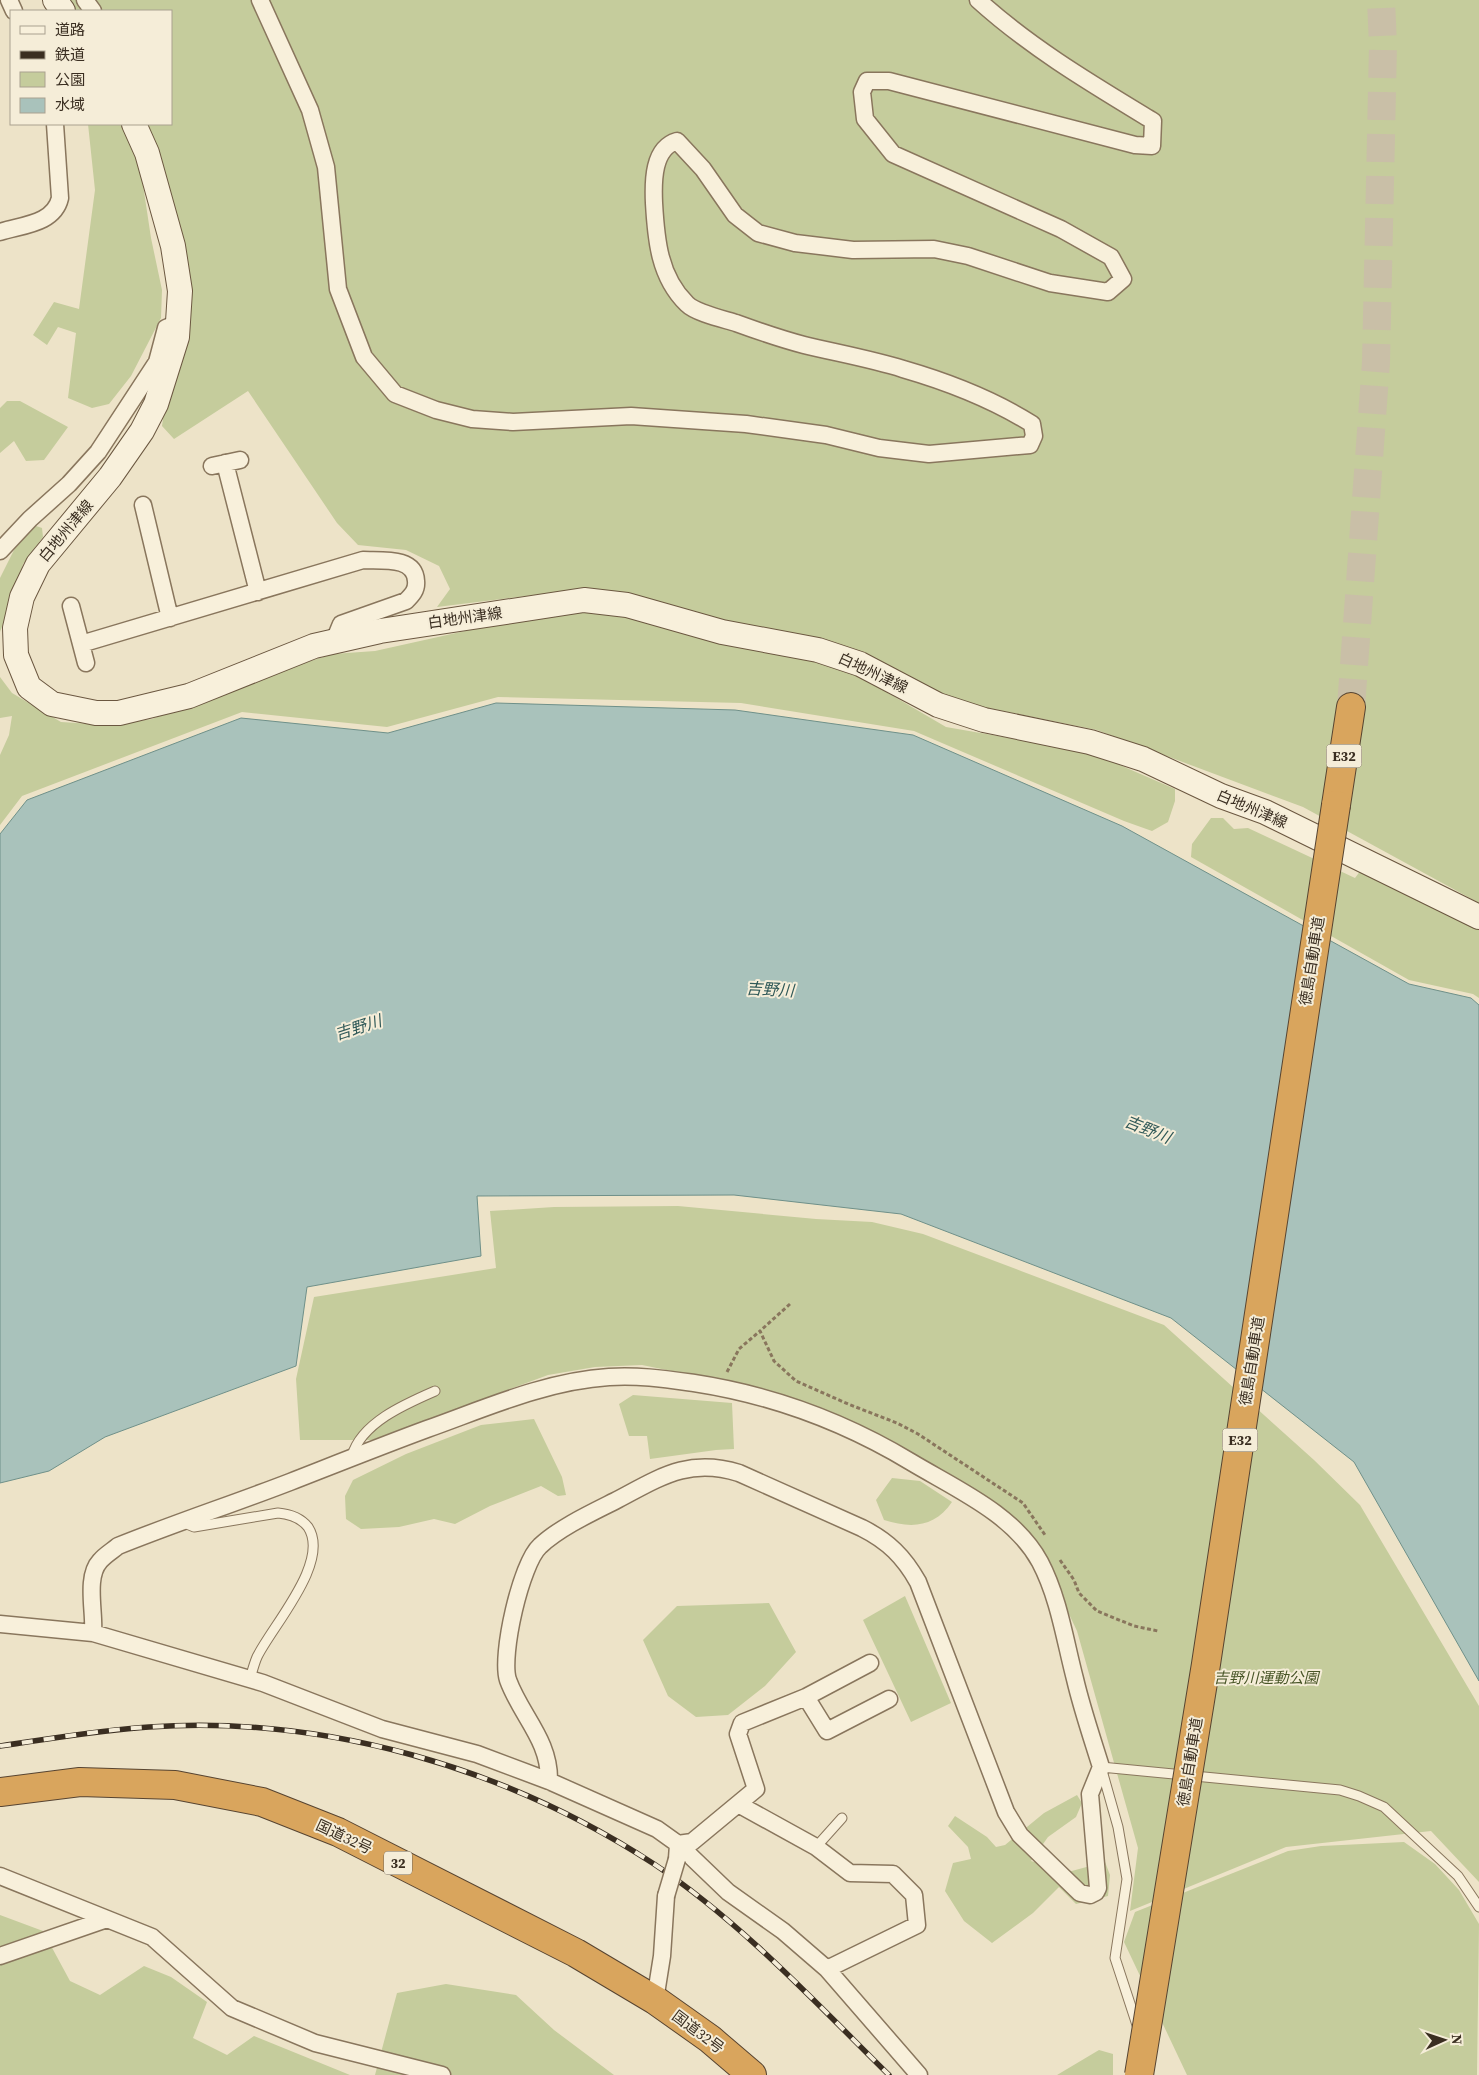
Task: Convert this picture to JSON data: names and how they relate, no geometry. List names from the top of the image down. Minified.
{"streets":{"highway":["E32","徳島自動車道","国道32号","32"],"main road":["白地州津線"]},"water":["吉野川"],"parks":["吉野川運動公園"],"legend":["道路","鉄道","公園","水域"],"north":"right"}
